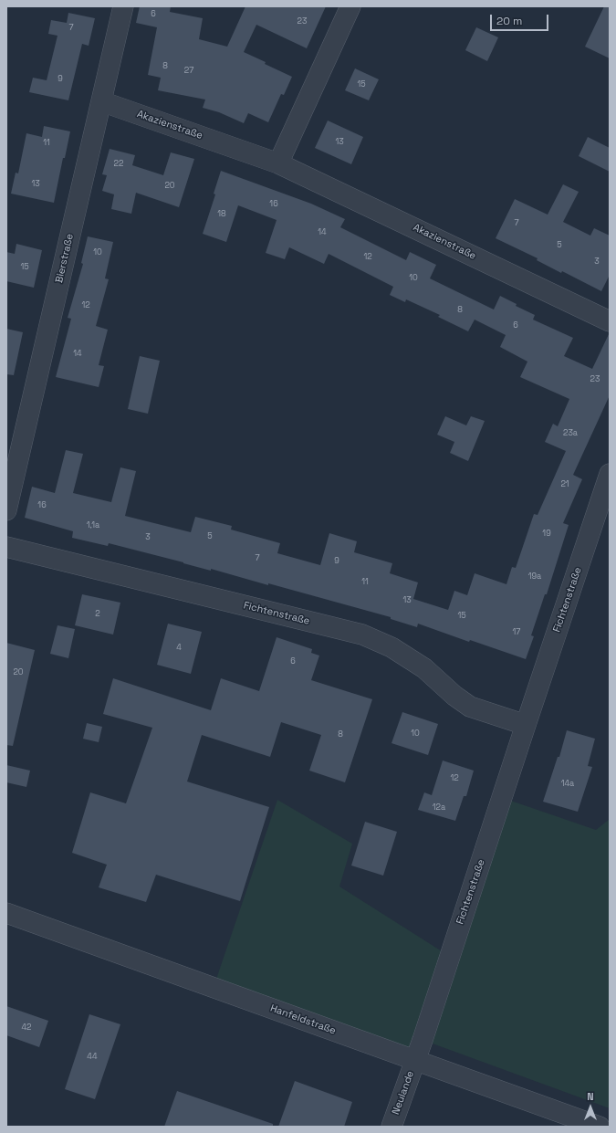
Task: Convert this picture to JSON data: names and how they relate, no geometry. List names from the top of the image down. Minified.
{"streets":{"street":["Akazienstraße","Bierstraße","Fichtenstraße","Hanfeldstraße","Neulande"]},"crossings":[["Akazienstraße","Bierstraße"],["Fichtenstraße","Hanfeldstraße"],["Fichtenstraße","Neulande"],["Hanfeldstraße","Neulande"]],"house_numbers":["6","23","7","8","27","9","15","13","11","22","13","20","16","18","7","14","5","10","12","3","15","10","12","8","6","14","23","23a","21","16","1,1a","19","5","3","7","9","19a","11","13","2","15","17","4","6","20","10","8","12","14a","12a","42","44"],"scale_bar":"20 m","north":"top"}
